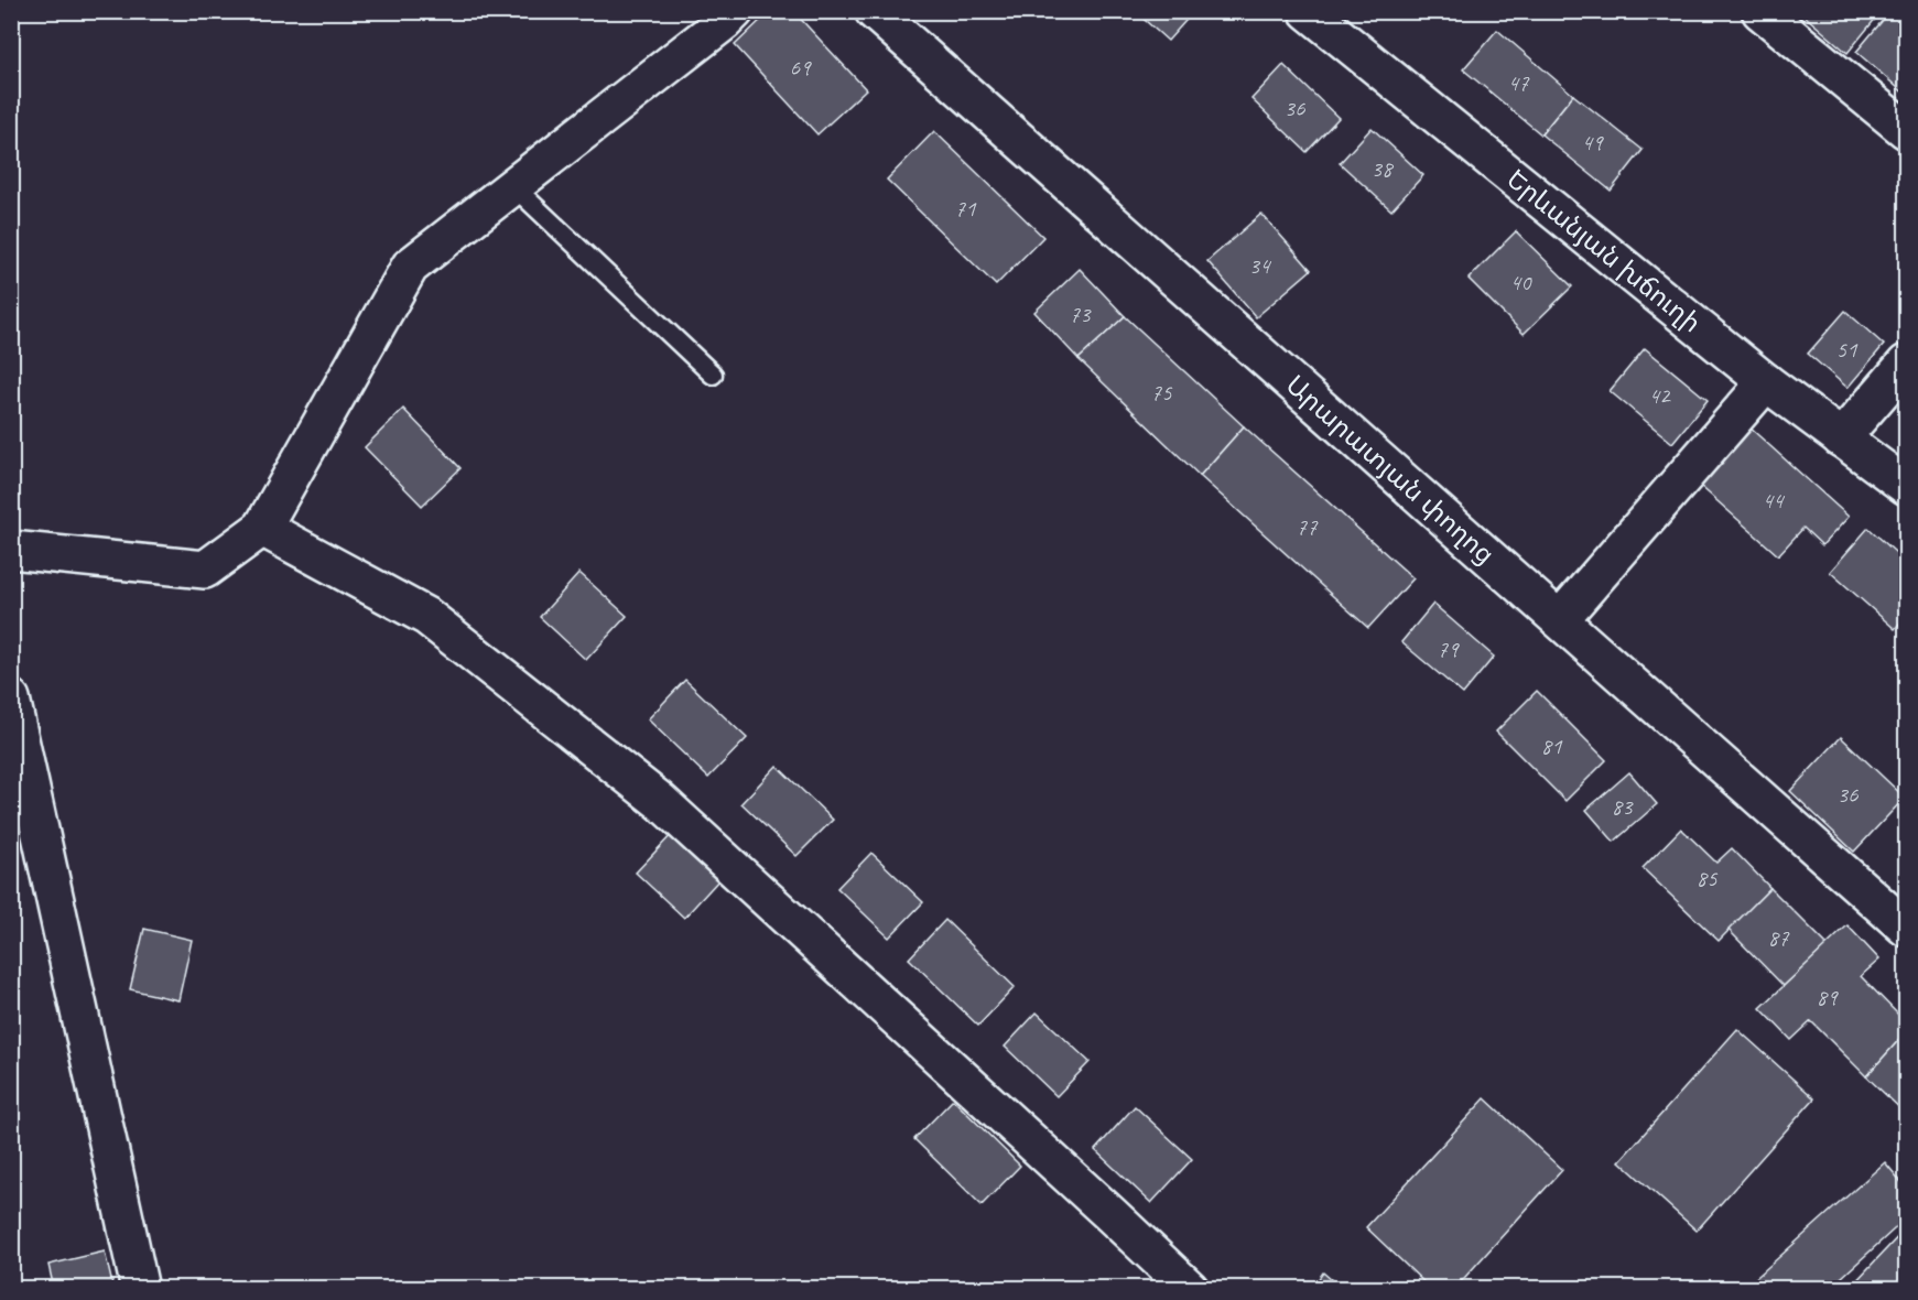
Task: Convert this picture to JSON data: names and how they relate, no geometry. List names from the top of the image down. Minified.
{"streets":{"street":["Երևանյան խճուղի","Արարատյան փողոց"]},"house_numbers":["69","47","36","49","38","71","34","40","73","51","75","42","44","77","79","81","36","83","85","87","89"]}
